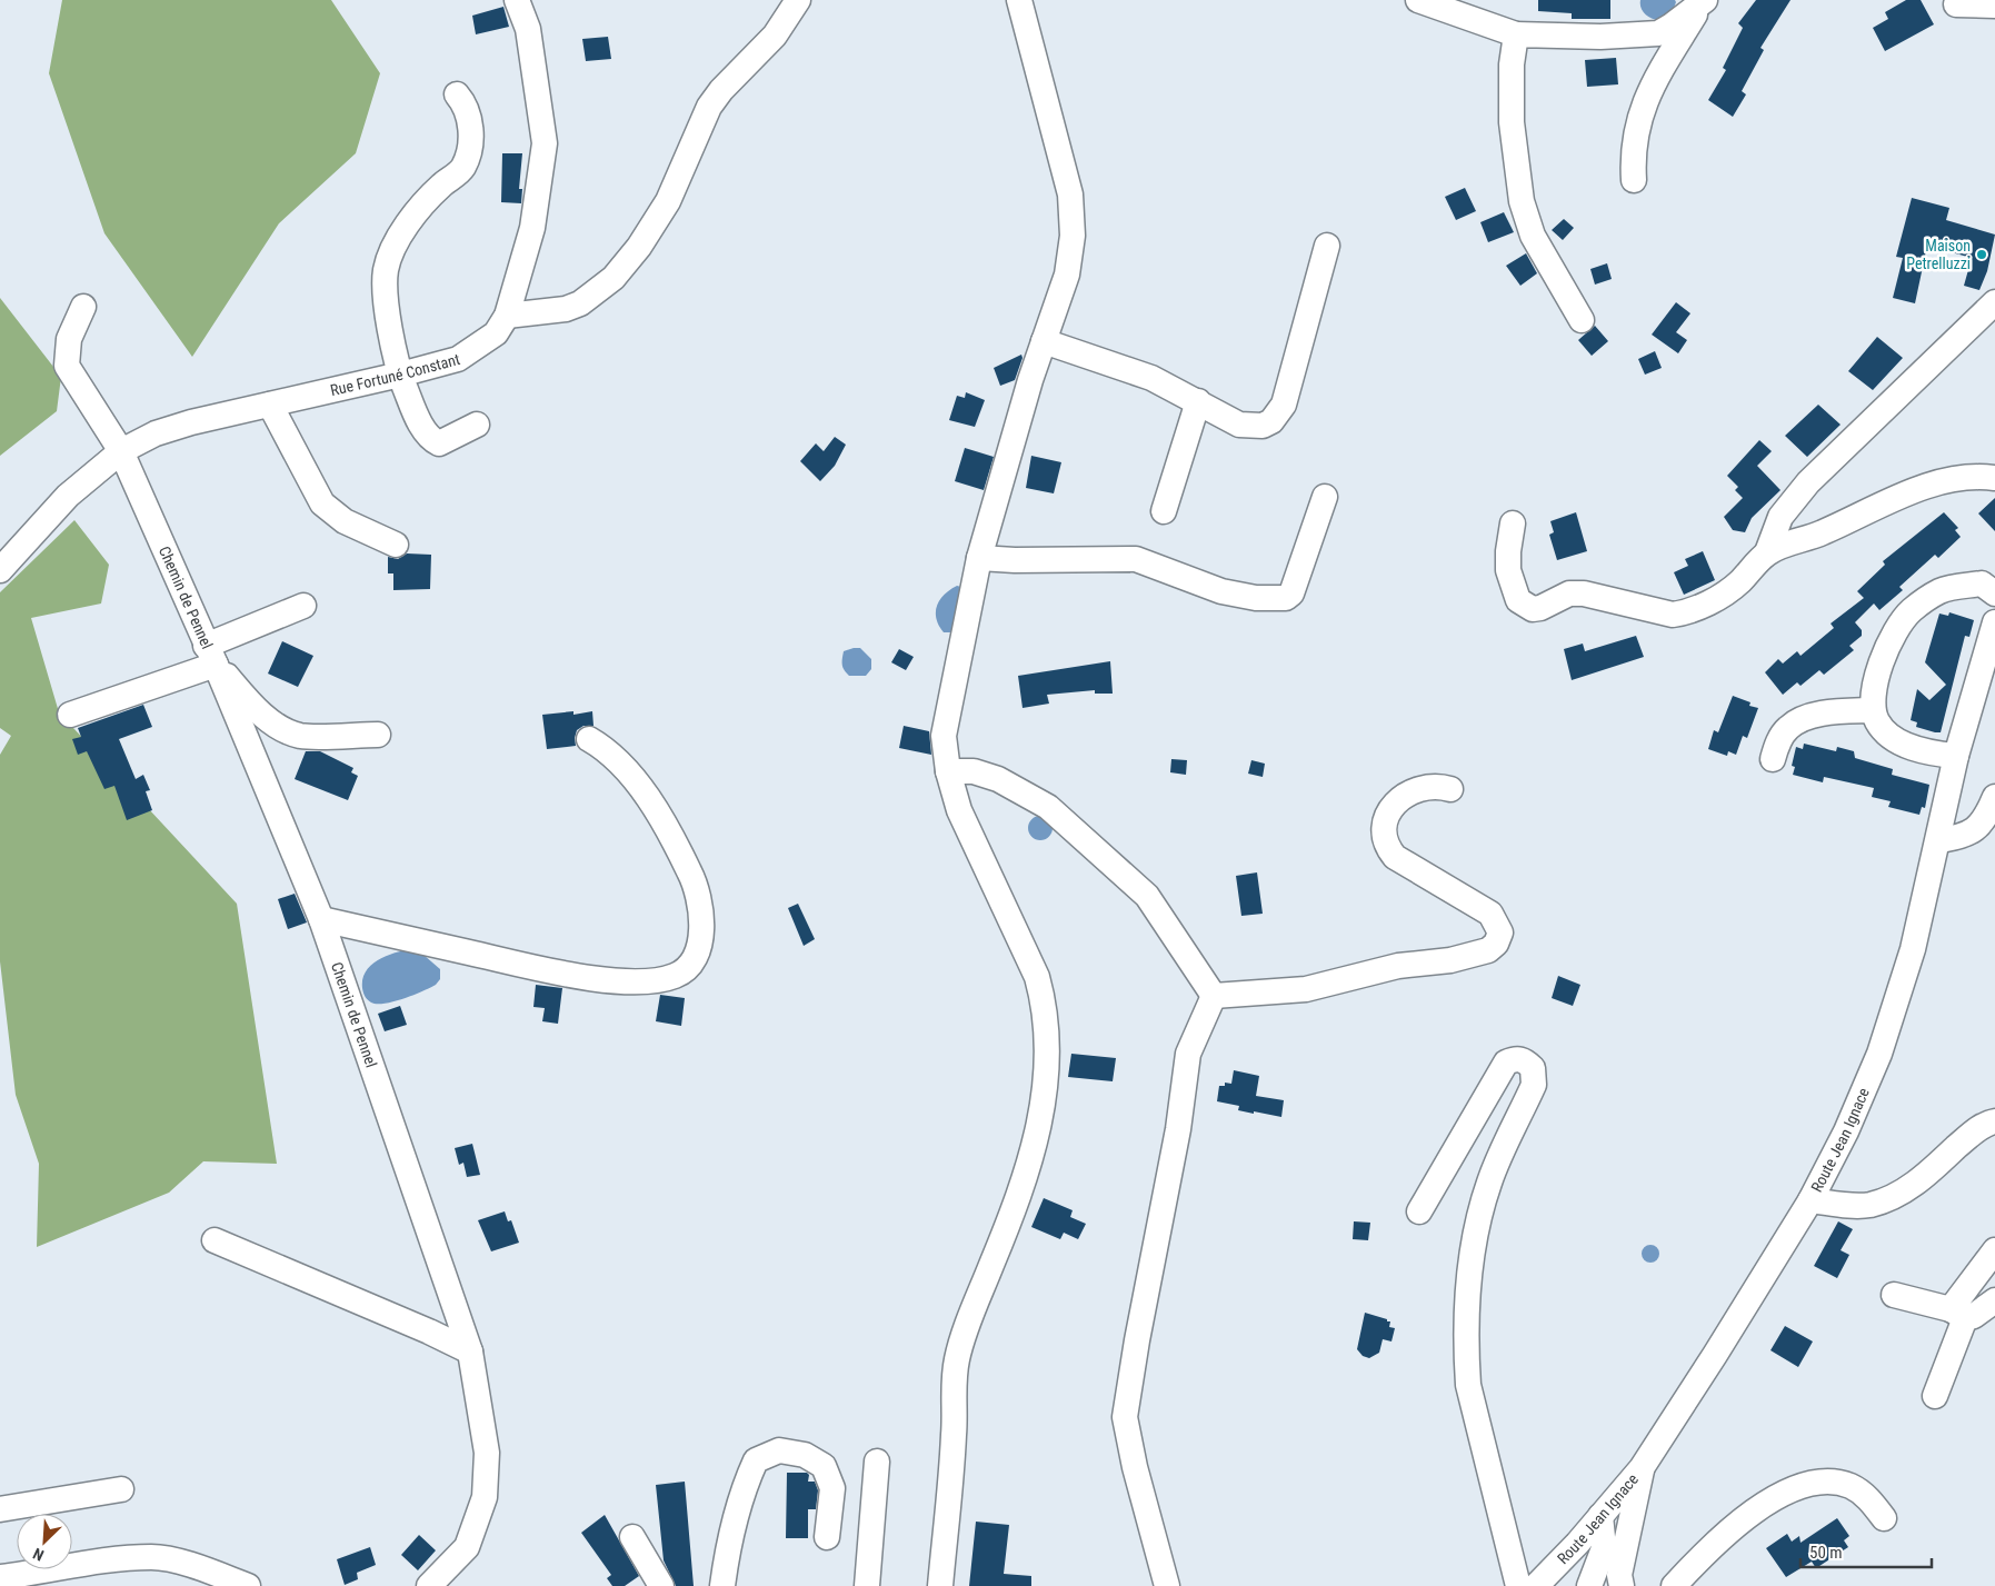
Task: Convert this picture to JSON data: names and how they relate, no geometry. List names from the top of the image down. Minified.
{"streets":{"street":["Rue Fortuné Constant","Chemin de Pennel","Route Jean Ignace"]},"crossings":[["Rue Fortuné Constant","Chemin de Pennel"]],"places":["Maison Petrelluzzi"],"scale_bar":"50 m","north":"bottom left"}
